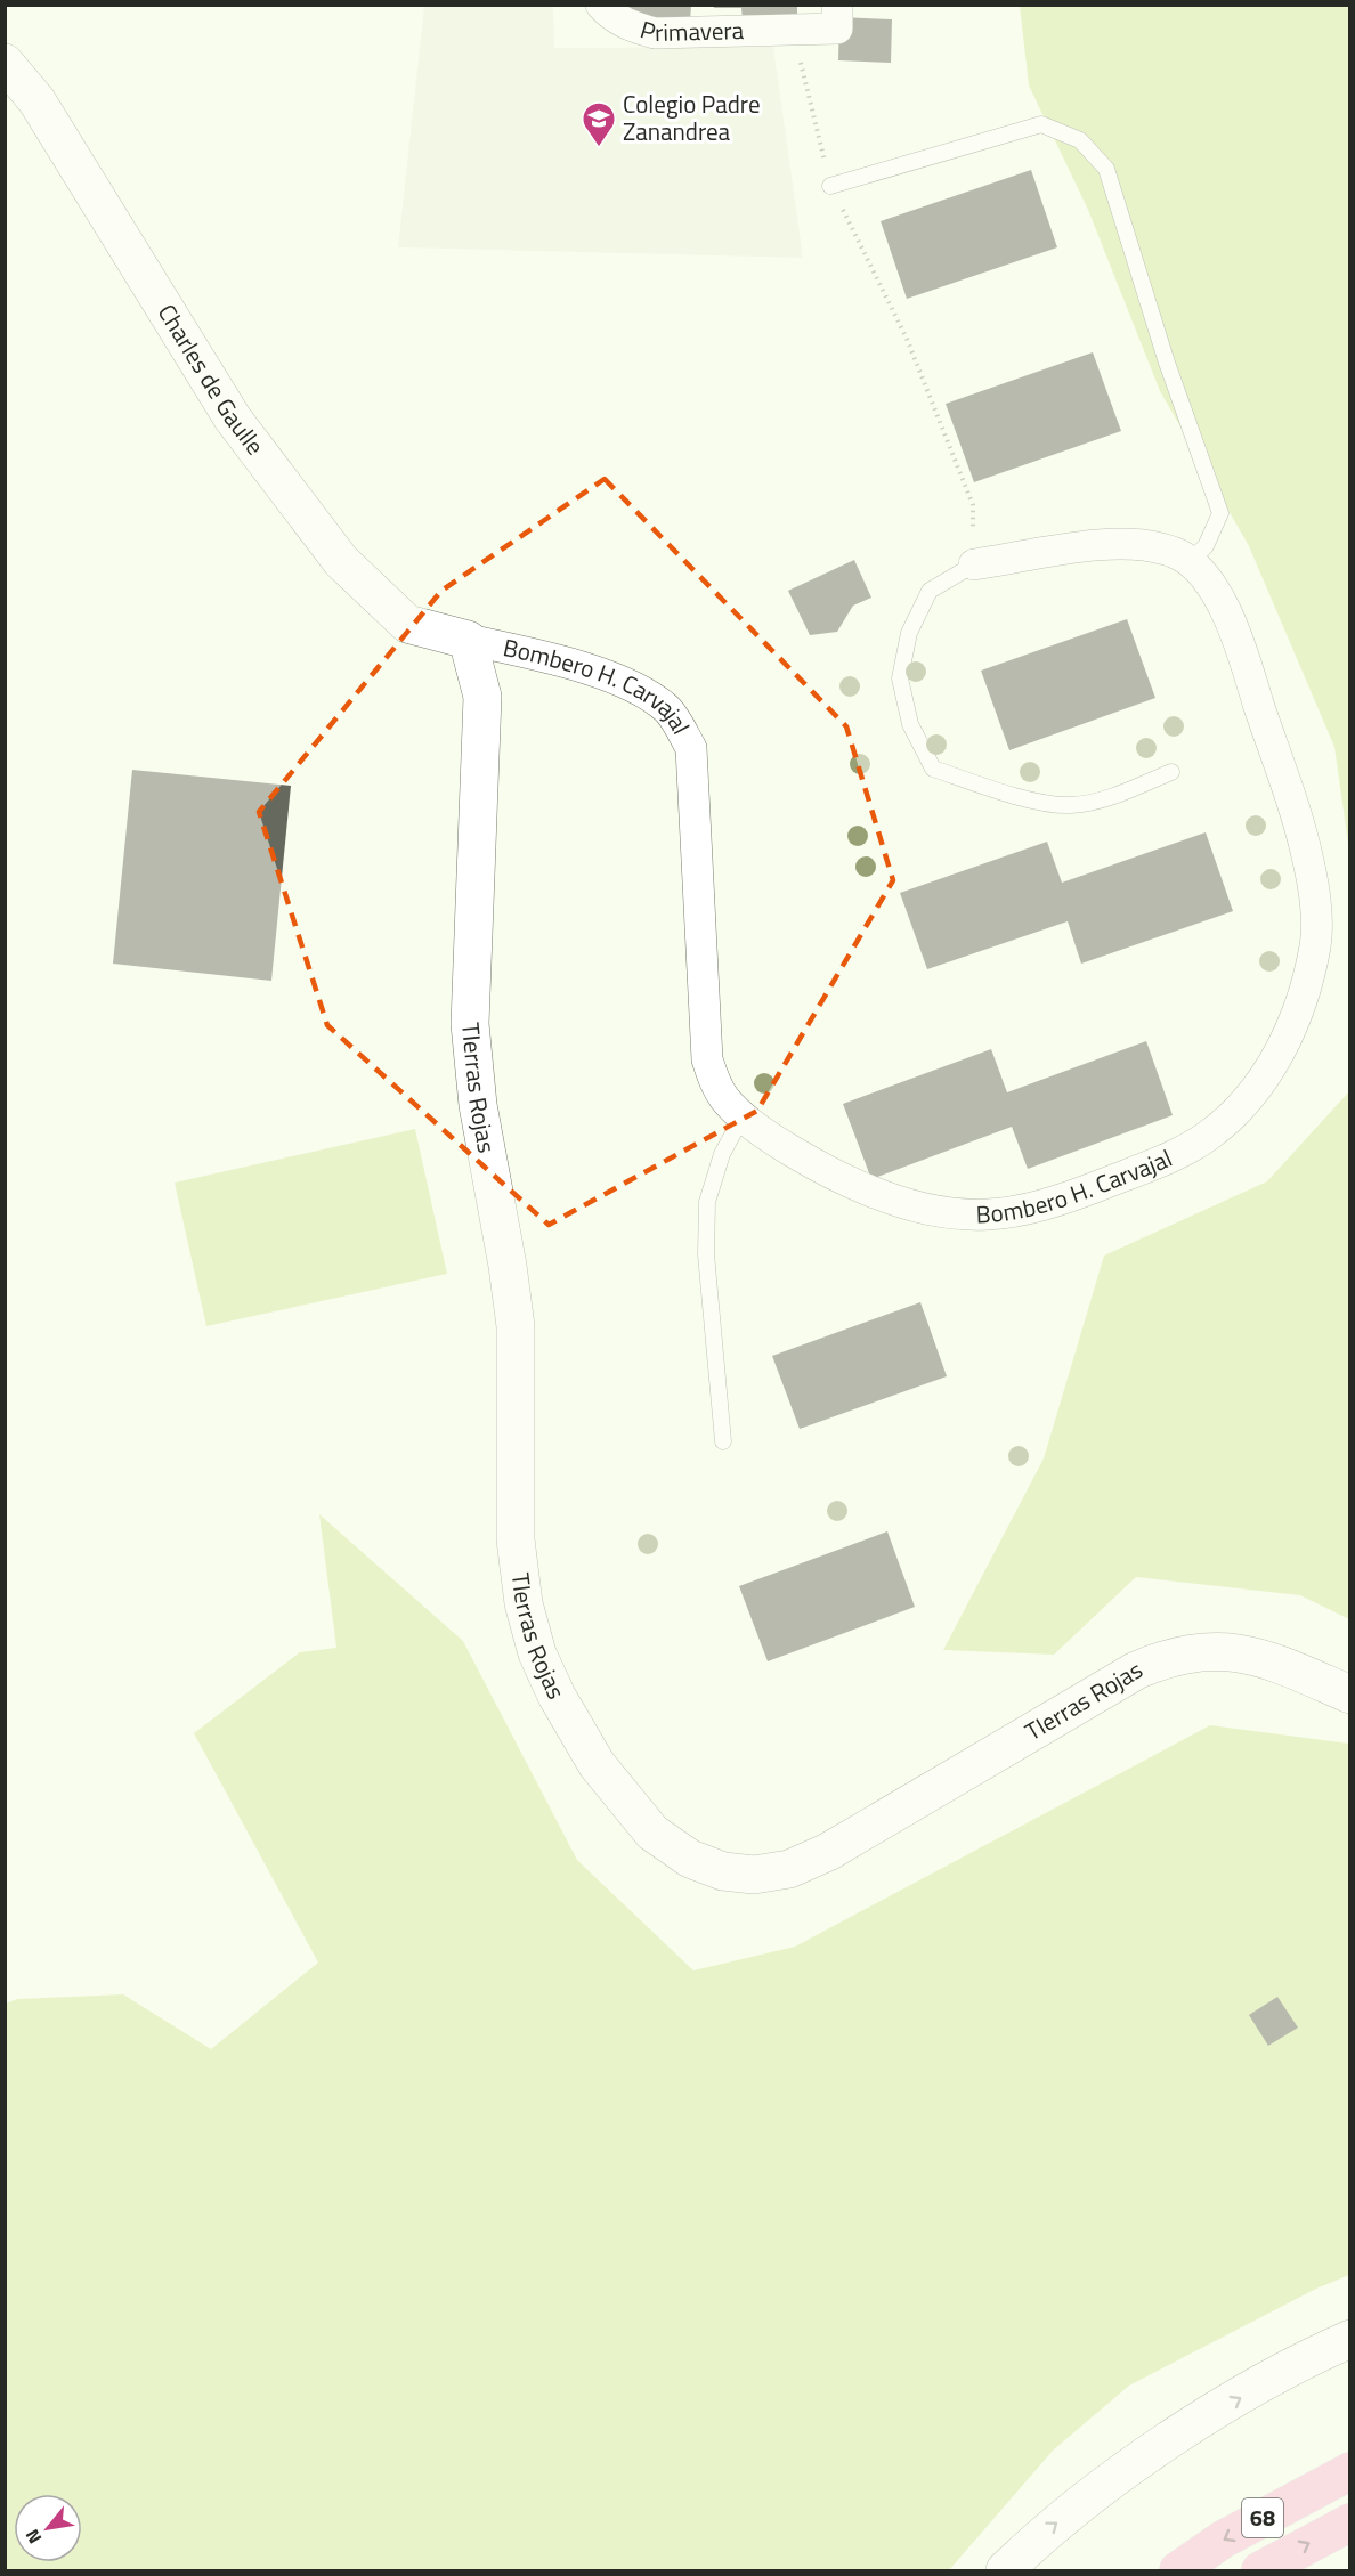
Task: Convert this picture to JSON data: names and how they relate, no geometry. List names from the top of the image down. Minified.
{"streets":{"highway":["68"],"street":["Primavera","Charles de Gaulle","Bombero H. Carvajal","TIerras Rojas"]},"crossings":[["Charles de Gaulle","Bombero H. Carvajal"],["Charles de Gaulle","TIerras Rojas"],["Bombero H. Carvajal","TIerras Rojas"]],"places":{"school or university":["Colegio Padre Zanandrea"]},"north":"bottom left"}
